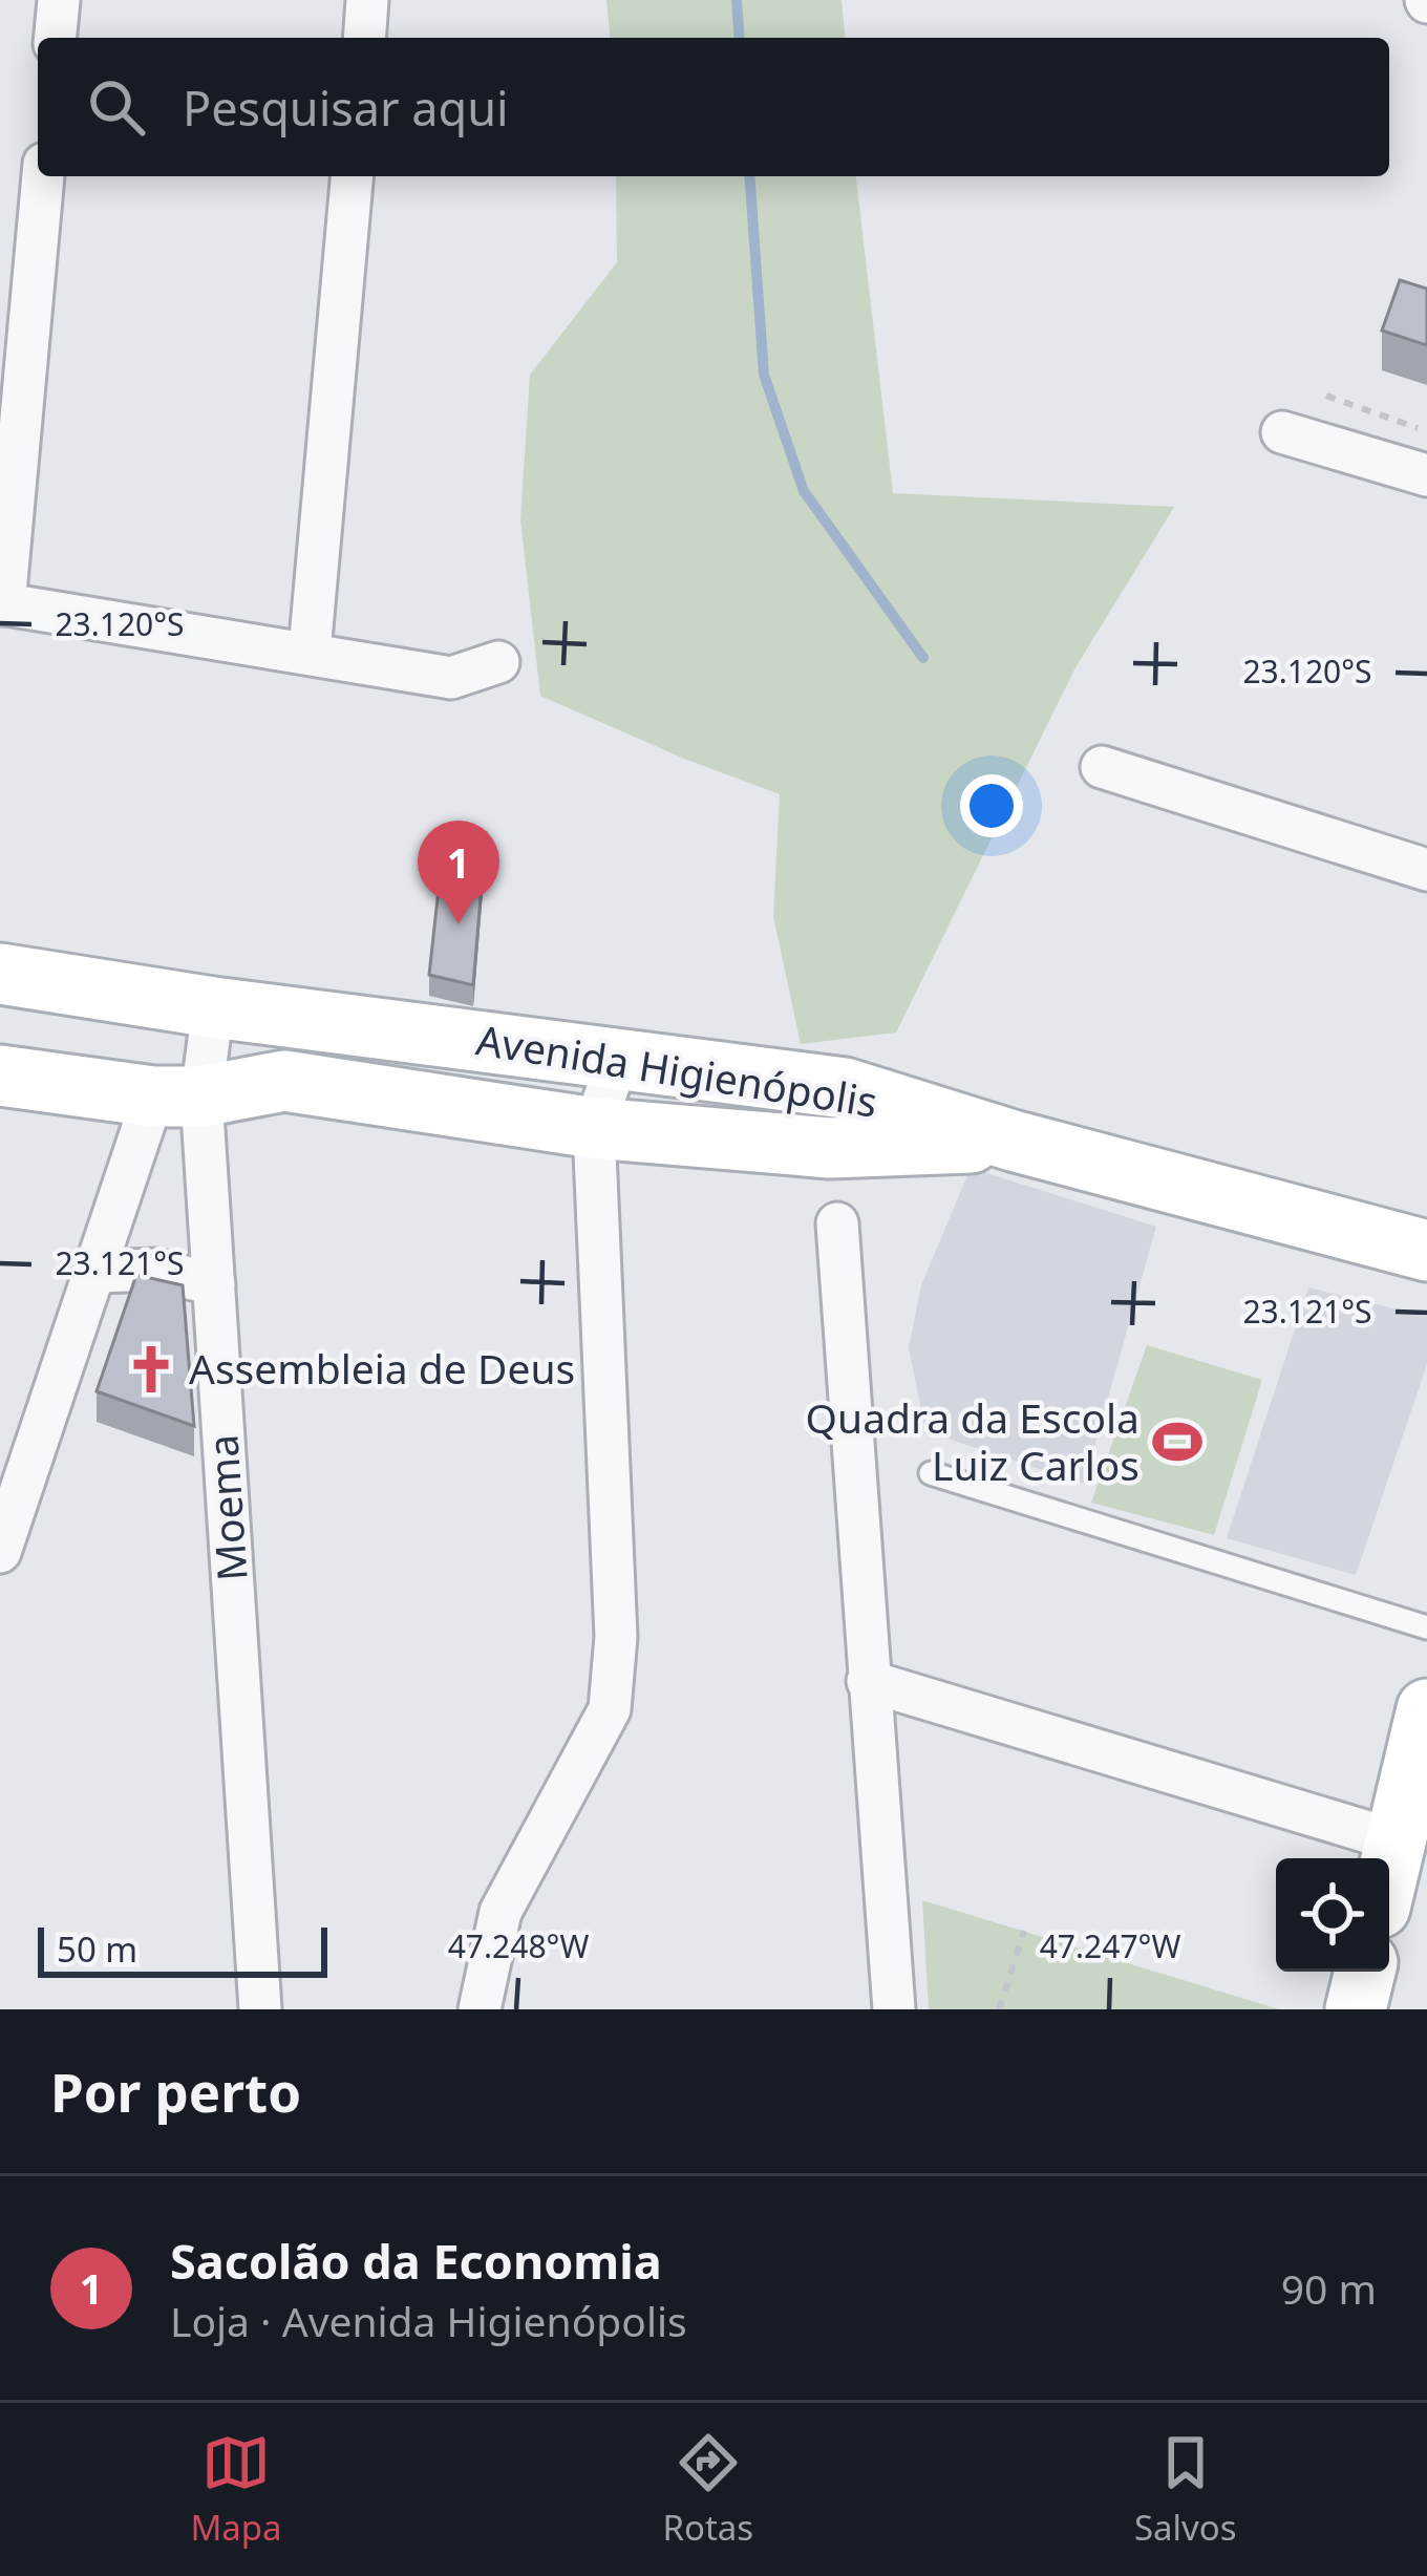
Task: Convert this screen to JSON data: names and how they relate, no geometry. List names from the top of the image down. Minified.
{"streets":{"main road":["Avenida Higienópolis"],"street":["Moema"]},"crossings":[["Avenida Higienópolis","Moema"]],"places":{"church":["Assembleia de Deus"],"sports":["Quadra da Escola Luiz Carlos"]},"scale_bar":"50 m","page":{"search":"Pesquisar aqui","pins":"1","scale":"50 m","heading":"Por perto","list":[{"mark":"1","name":"Sacolão da Economia","note":"Loja · Avenida Higienópolis","value":"90 m"}],"nav":["Mapa","Rotas","Salvos"]},"coordinates":["23.120°S","23.121°S","47.248°W","47.247°W"]}
